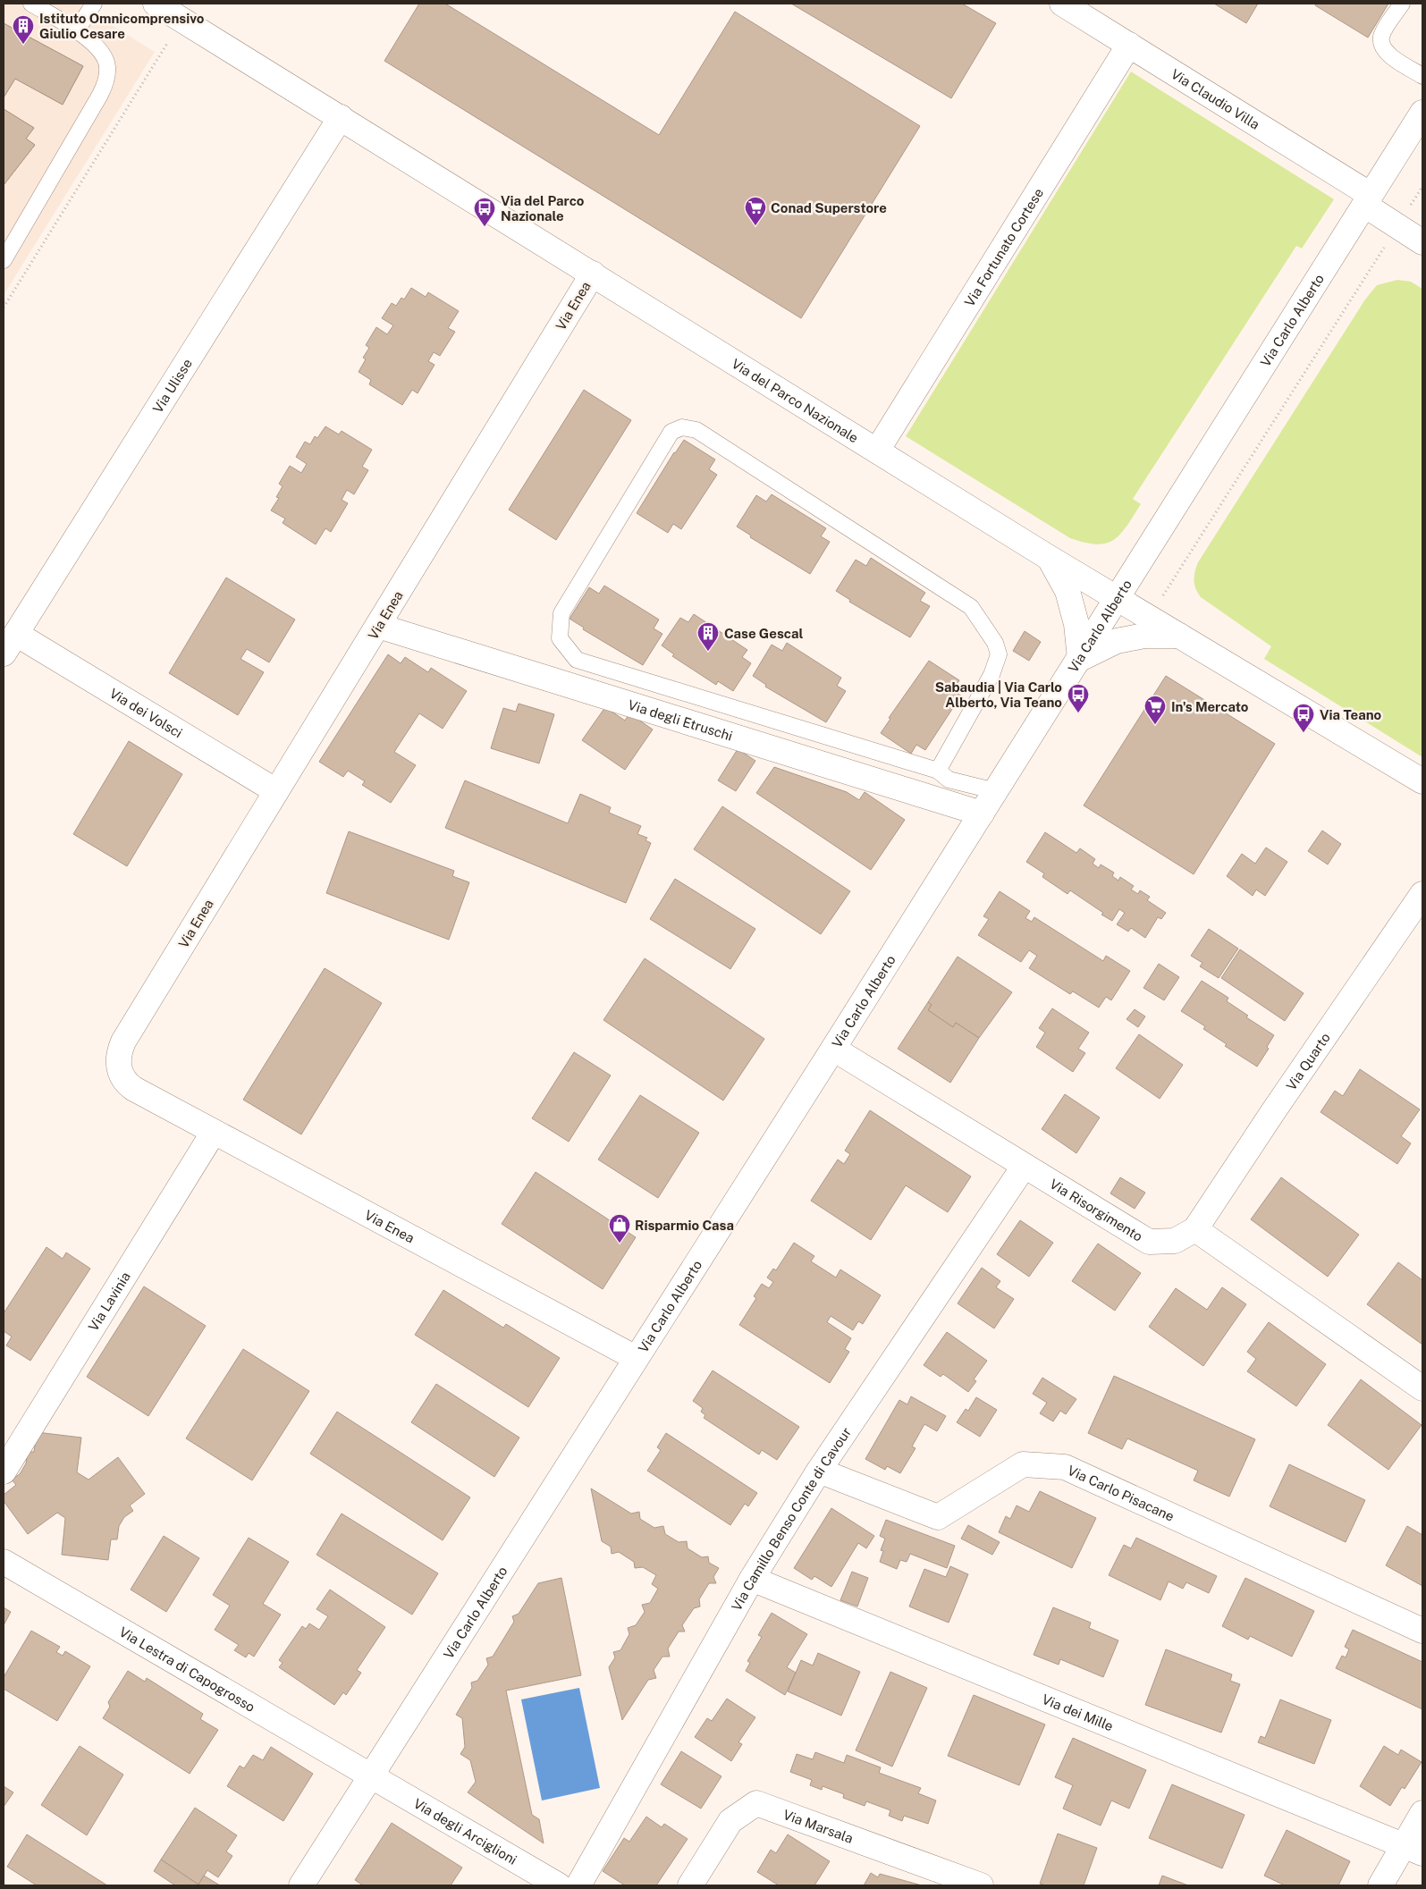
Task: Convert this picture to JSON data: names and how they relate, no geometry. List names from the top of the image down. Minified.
{"streets":{"street":["Via Claudio Villa","Via Fortunato Cortese","Via Enea","Via Carlo Alberto","Via Ulisse","Via del Parco Nazionale","Via dei Volsci","Via degli Etruschi","Via Quarto","Via Risorgimento","Via Lavinia","Via Carlo Pisacane","Via Camillo Benso Conte di Cavour","Via Lestra di Capogrosso","Via dei Mille","Via Marsala","Via degli Arciglioni"]},"crossings":[["Via Claudio Villa","Via Fortunato Cortese"],["Via Claudio Villa","Via Carlo Alberto"],["Via Fortunato Cortese","Via del Parco Nazionale"],["Via Enea","Via Carlo Alberto"],["Via Enea","Via del Parco Nazionale"],["Via Enea","Via dei Volsci"],["Via Enea","Via degli Etruschi"],["Via Enea","Via Lavinia"],["Via Carlo Alberto","Via del Parco Nazionale"],["Via Carlo Alberto","Via degli Etruschi"],["Via Carlo Alberto","Via Risorgimento"],["Via Carlo Alberto","Via Lestra di Capogrosso"],["Via Carlo Alberto","Via degli Arciglioni"],["Via Ulisse","Via del Parco Nazionale"],["Via Ulisse","Via dei Volsci"],["Via Quarto","Via Risorgimento"],["Via Risorgimento","Via Camillo Benso Conte di Cavour"],["Via Carlo Pisacane","Via Camillo Benso Conte di Cavour"],["Via Camillo Benso Conte di Cavour","Via dei Mille"],["Via Lestra di Capogrosso","Via degli Arciglioni"]],"places":{"building":["Istituto Omnicomprensivo Giulio Cesare","Case Gescal"],"supermarket":["Conad Superstore","In's Mercato"],"bus stop":["Via del Parco Nazionale","Sabaudia | Via Carlo Alberto, Via Teano","Via Teano"],"shop":["Risparmio Casa"]}}
